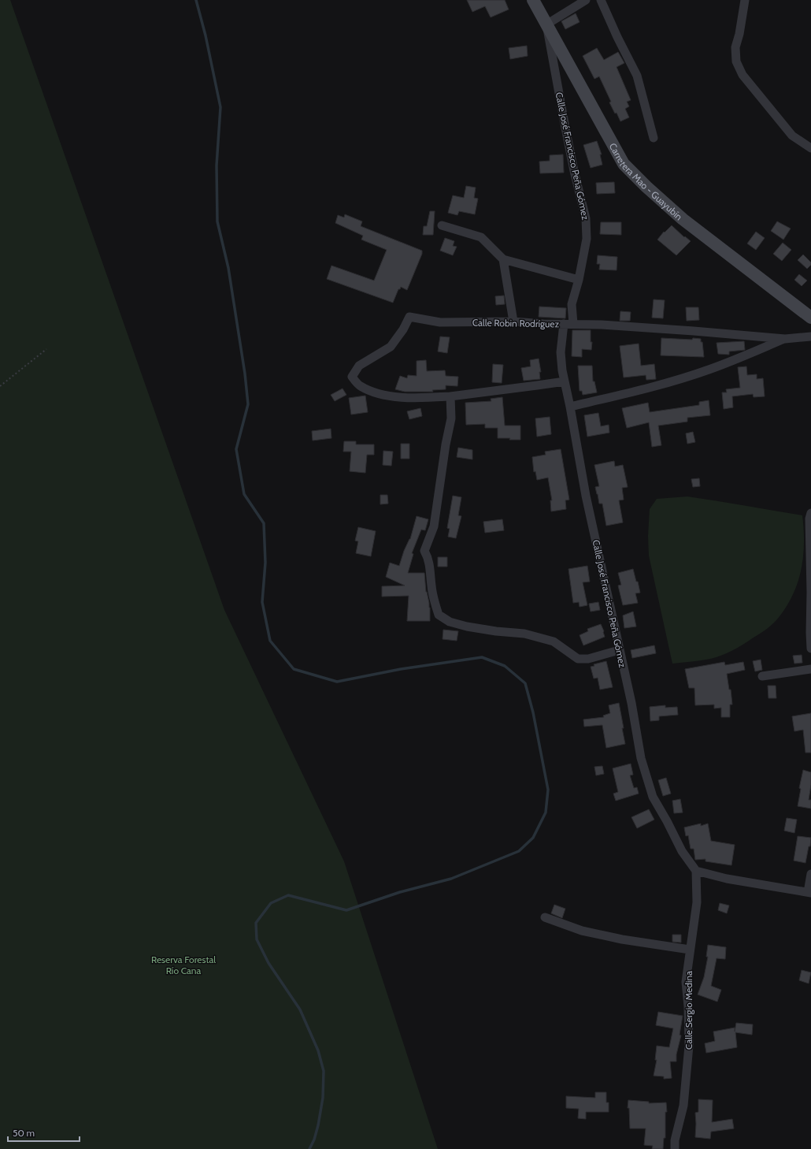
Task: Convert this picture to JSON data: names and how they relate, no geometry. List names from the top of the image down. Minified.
{"streets":{"main road":["Carretera Mao - Guayubín"],"street":["Calle José Francisco Peña Gómez","Calle Robin Rodríguez","Calle Sergio Medina"]},"crossings":[["Calle José Francisco Peña Gómez","Carretera Mao - Guayubín"],["Calle José Francisco Peña Gómez","Calle Robin Rodríguez"],["Calle José Francisco Peña Gómez","Calle Sergio Medina"]],"parks":["Reserva Forestal Río Cana"],"scale_bar":"50 m"}
